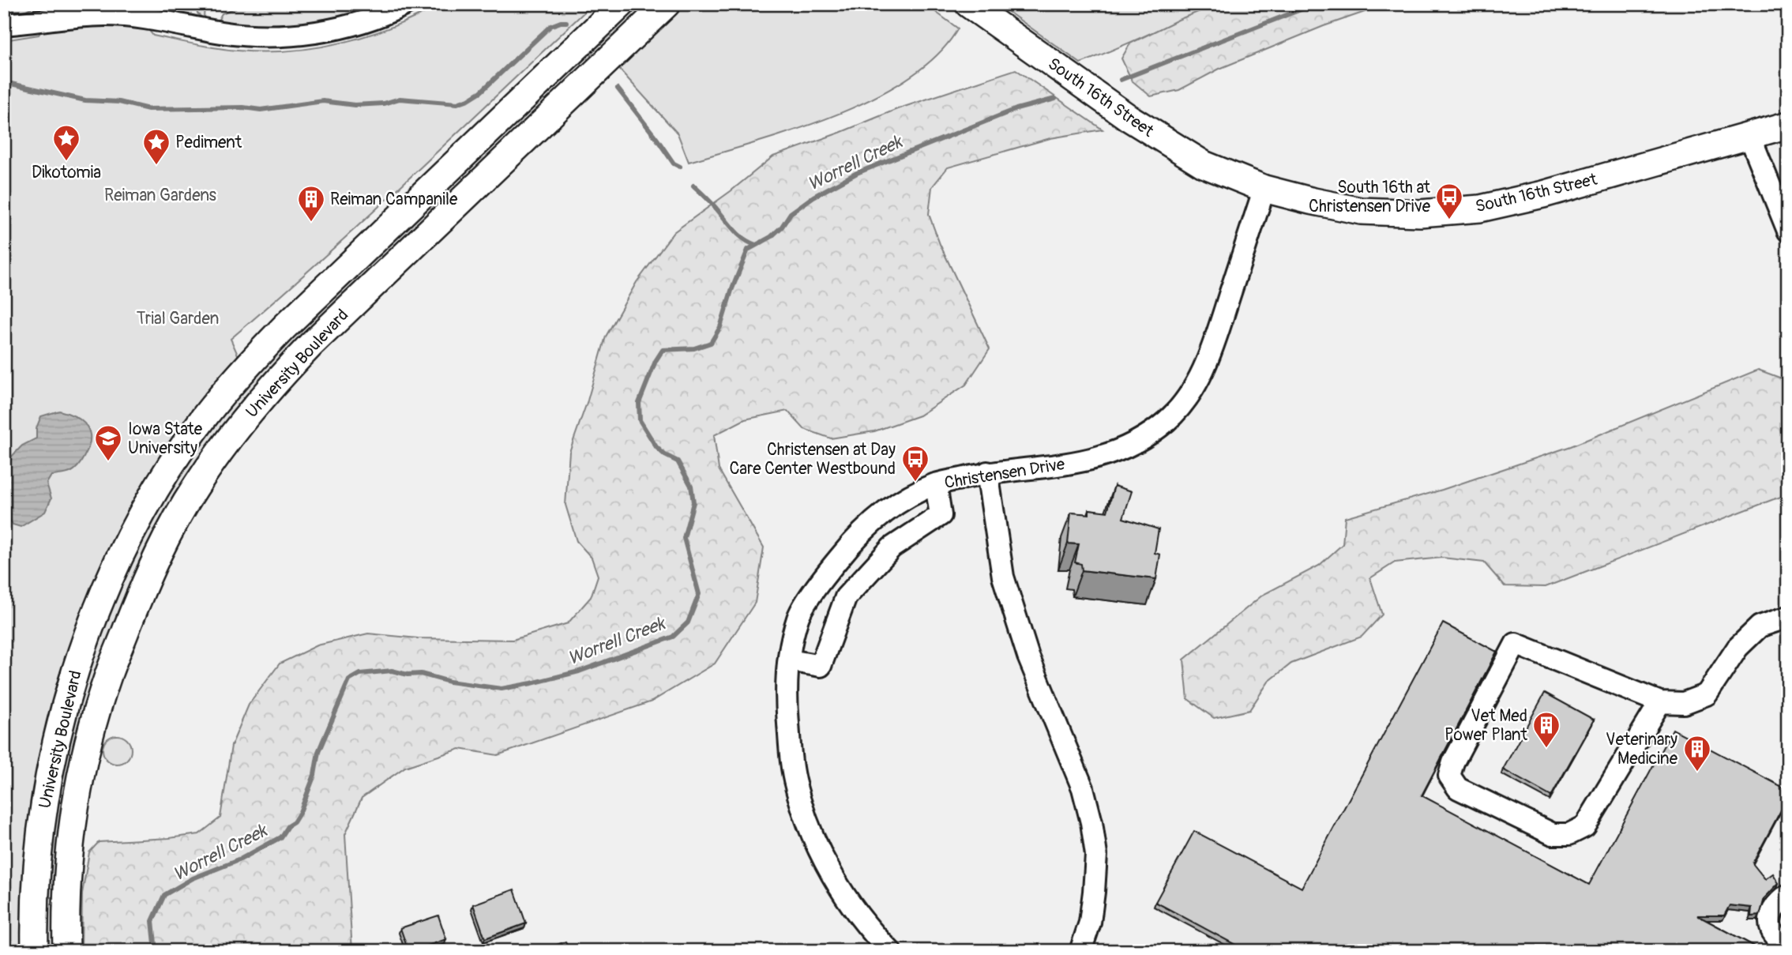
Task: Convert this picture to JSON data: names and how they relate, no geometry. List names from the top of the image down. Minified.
{"streets":{"main road":["South 16th Street","University Boulevard"],"street":["Christensen Drive"]},"crossings":[["South 16th Street","Christensen Drive"]],"water":["Worrell Creek"],"parks":["Reiman Gardens","Trial Garden"],"places":{"place":["Dikotomia","Pediment"],"bus stop":["South 16th at Christensen Drive","Christensen at Day Care Center Westbound"],"building":["Reiman Campanile","Vet Med Power Plant","Veterinary Medicine"],"school or university":["Iowa State University"]}}
